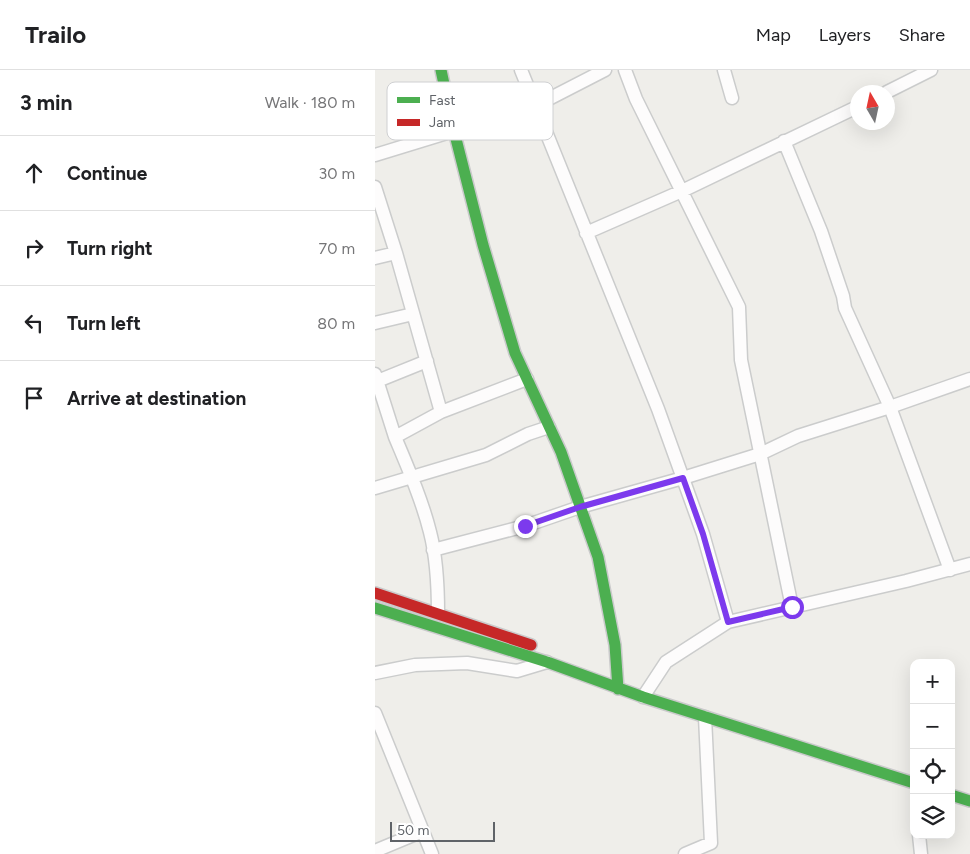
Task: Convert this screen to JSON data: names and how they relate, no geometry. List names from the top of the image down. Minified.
{"legend":["Fast","Jam"],"scale_bar":"50 m","north":"top","page":{"header":"Trailo","nav":["Map","Layers","Share"],"heading":["3 min","Walk · 180 m"],"list":[["Continue","30 m"],["Turn right","70 m"],["Turn left","80 m"],"Arrive at destination"],"map_buttons":["+","−"],"scale":"50 m"}}
